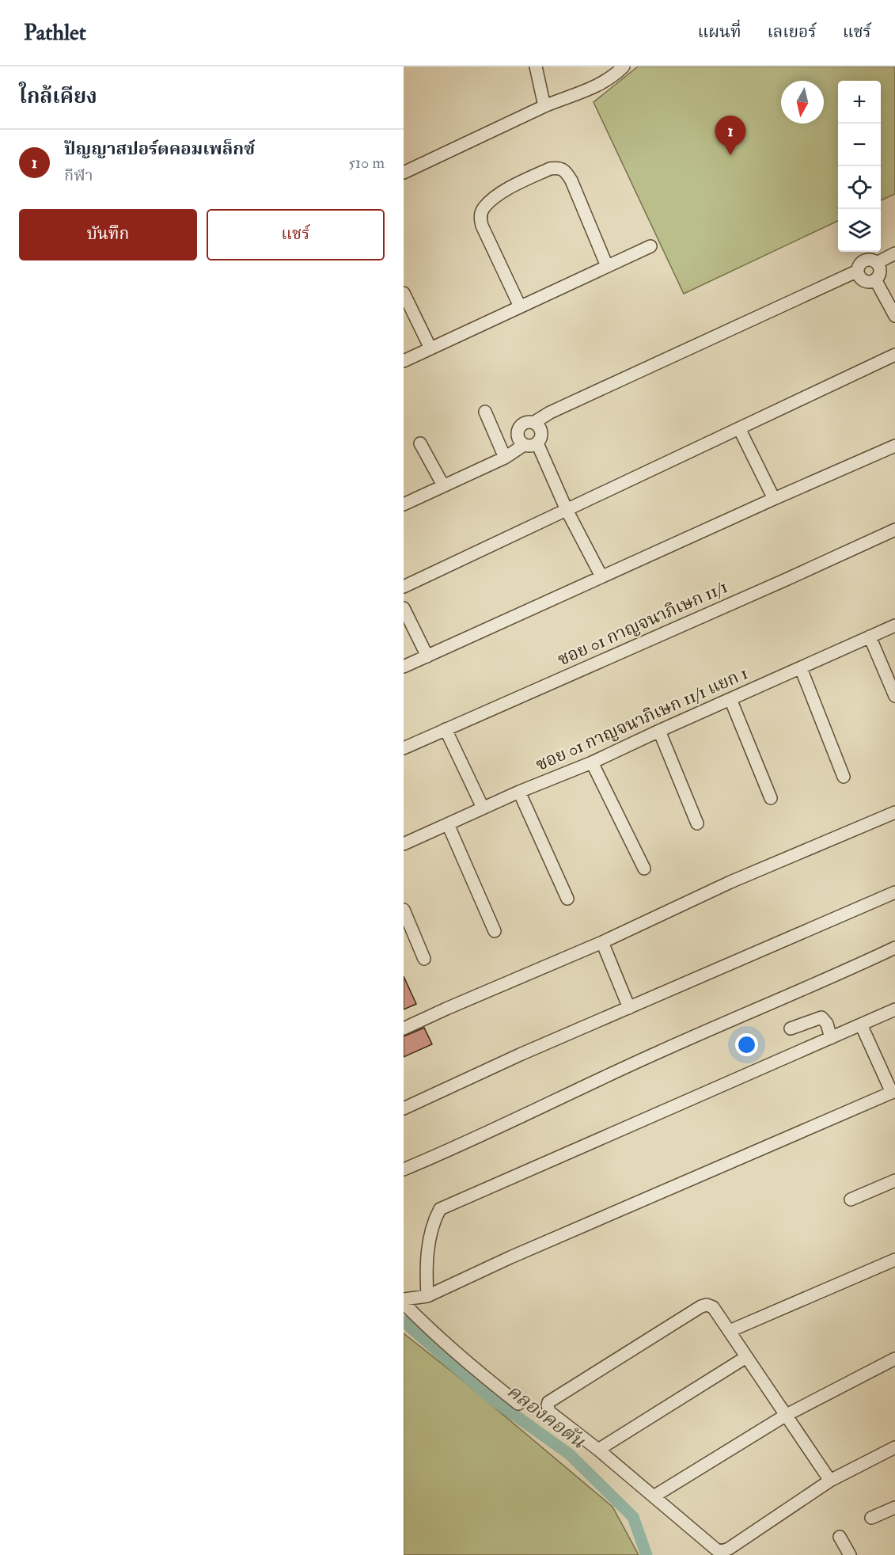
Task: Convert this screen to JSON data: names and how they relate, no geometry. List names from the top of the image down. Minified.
{"streets":{"street":["ซอย 01 กาญจนาภิเษก 11/1","ซอย 01 กาญจนาภิเษก 11/1 แยก 1"]},"water":["คลองคอตัน"],"north":"bottom","page":{"header":"Pathlet","nav":["แผนที่","เลเยอร์","แชร์"],"heading":"ใกล้เคียง","map_buttons":["+","−"],"pins":"1","list":[{"mark":"1","name":"ปัญญาสปอร์ตคอมเพล็กซ์","note":"กีฬา","value":"510 m"}],"buttons":["บันทึก","แชร์"]}}
